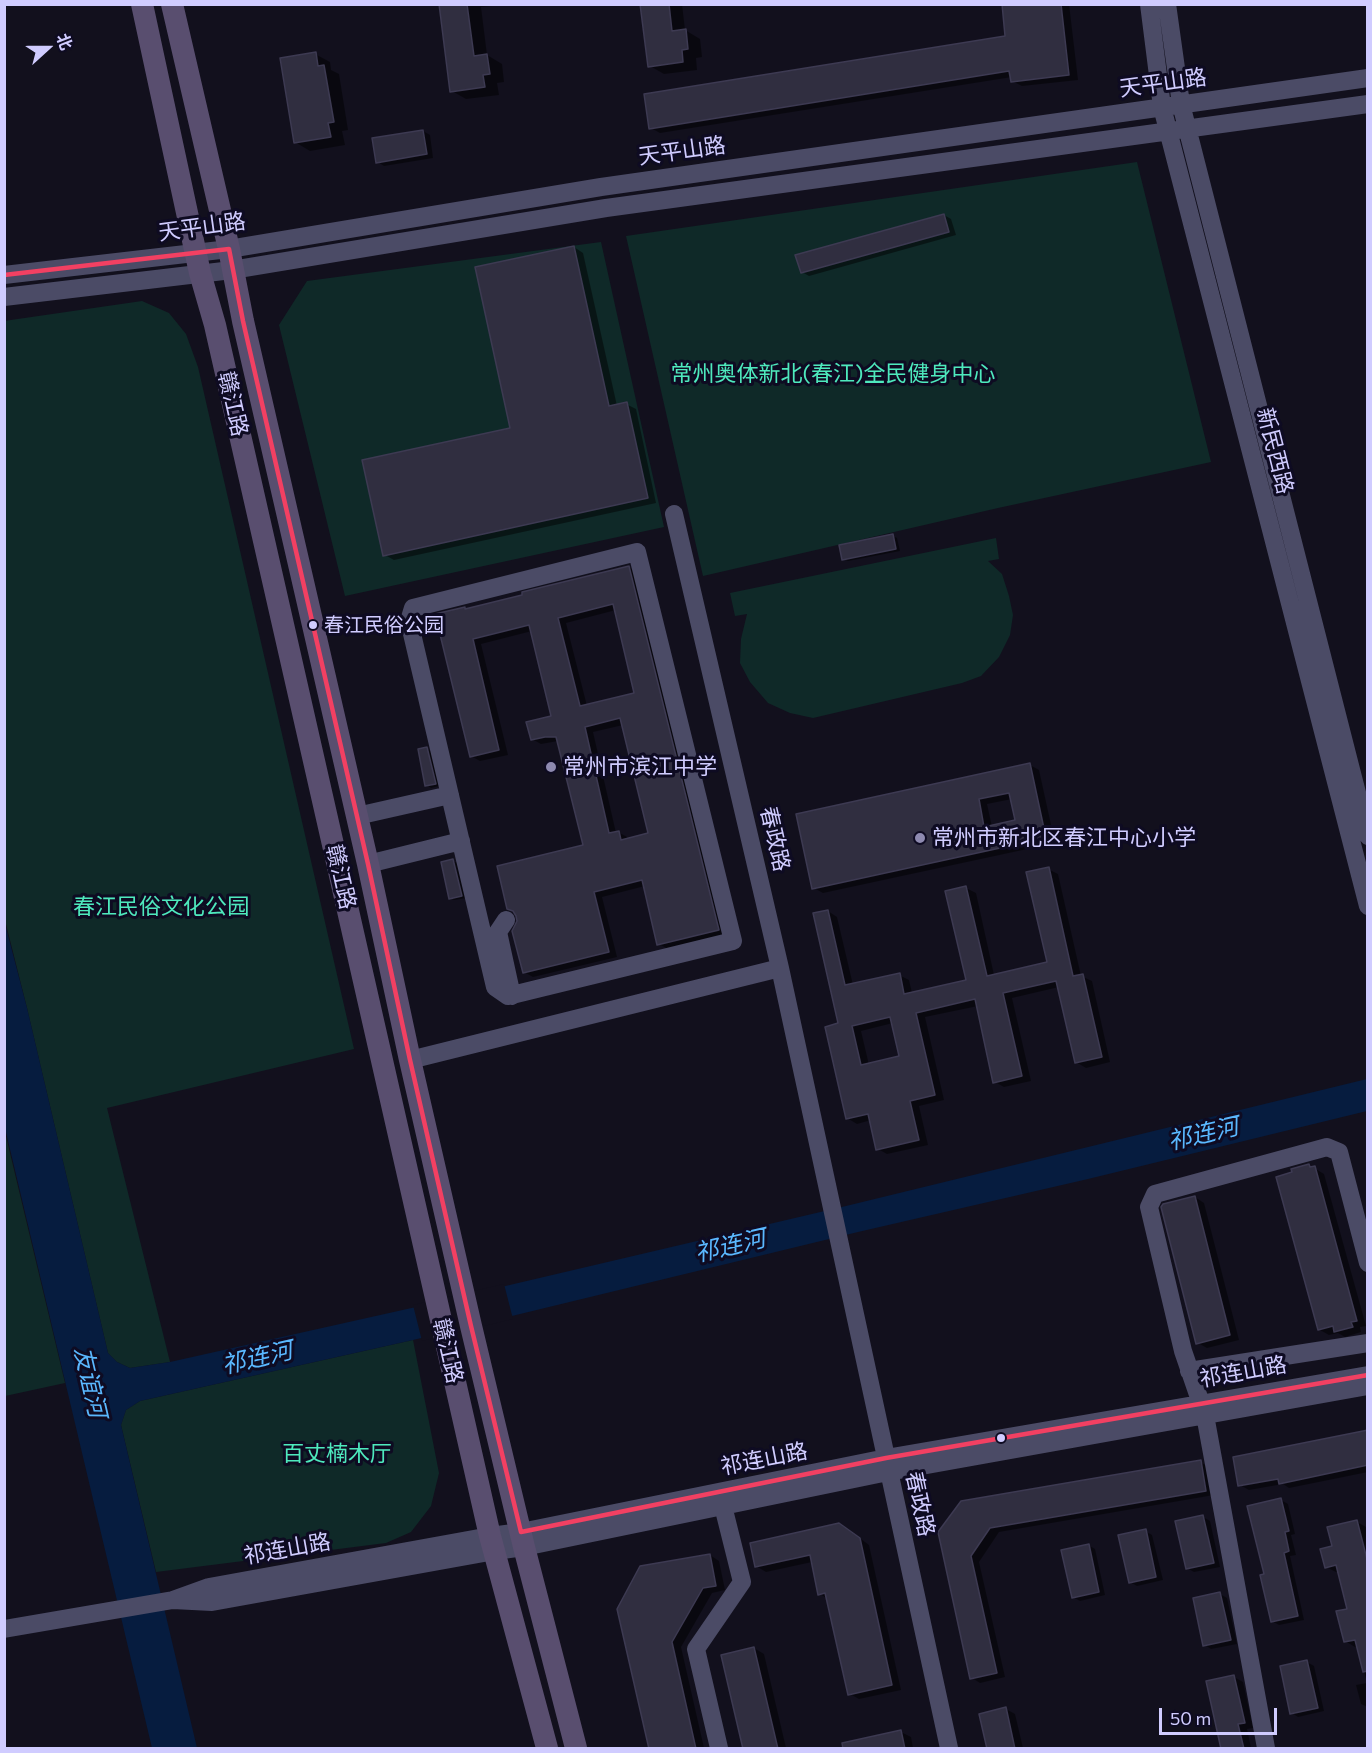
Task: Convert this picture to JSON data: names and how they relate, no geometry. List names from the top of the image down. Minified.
{"streets":{"main road":["赣江路"],"street":["天平山路","新民西路","春政路","祁连山路"]},"crossings":[["天平山路","赣江路"],["天平山路","新民西路"],["赣江路","祁连山路"],["春政路","祁连山路"]],"water":["祁连河","友谊河"],"parks":["常州奥体新北(春江)全民健身中心","春江民俗文化公园","百丈楠木厅"],"places":["春江民俗公园","常州市滨江中学","常州市新北区春江中心小学"],"scale_bar":"50 m","north":"right"}
